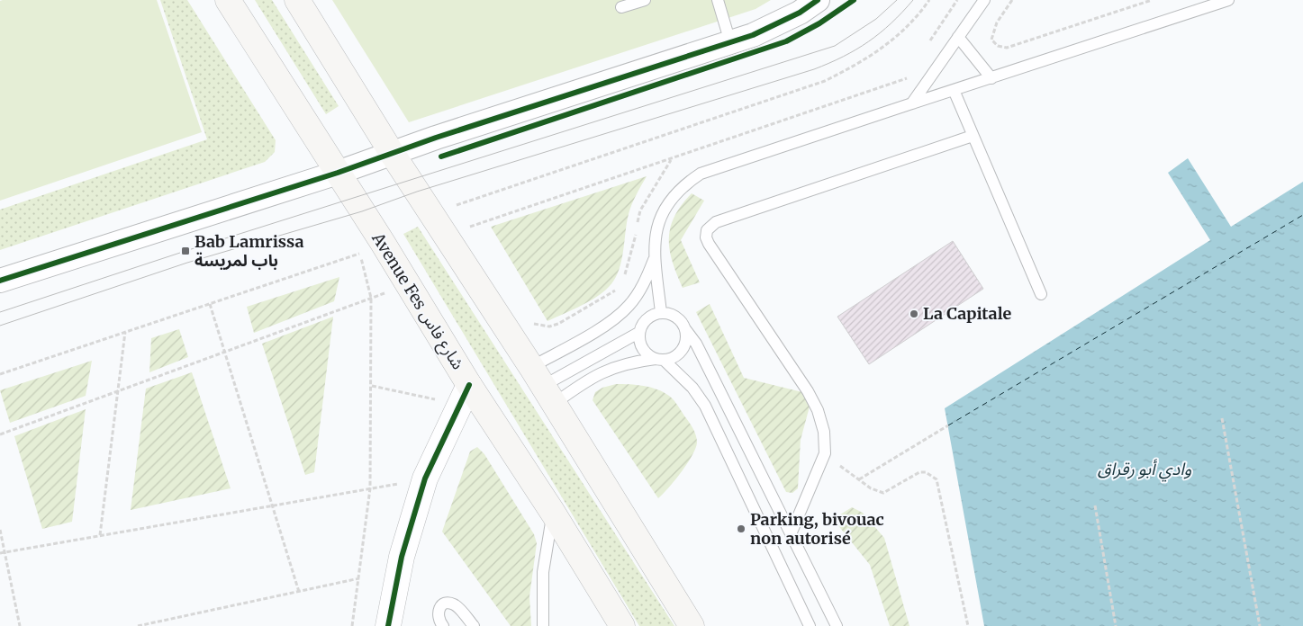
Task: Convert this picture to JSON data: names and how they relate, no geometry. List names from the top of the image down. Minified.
{"streets":{"main road":["Avenue Fes شارع فاس"]},"water":["وادي أبو رقراق"],"places":{"transit":["Bab Lamrissa باب لمريسة"],"other":["La Capitale","Parking, bivouac non autorisé"]}}
